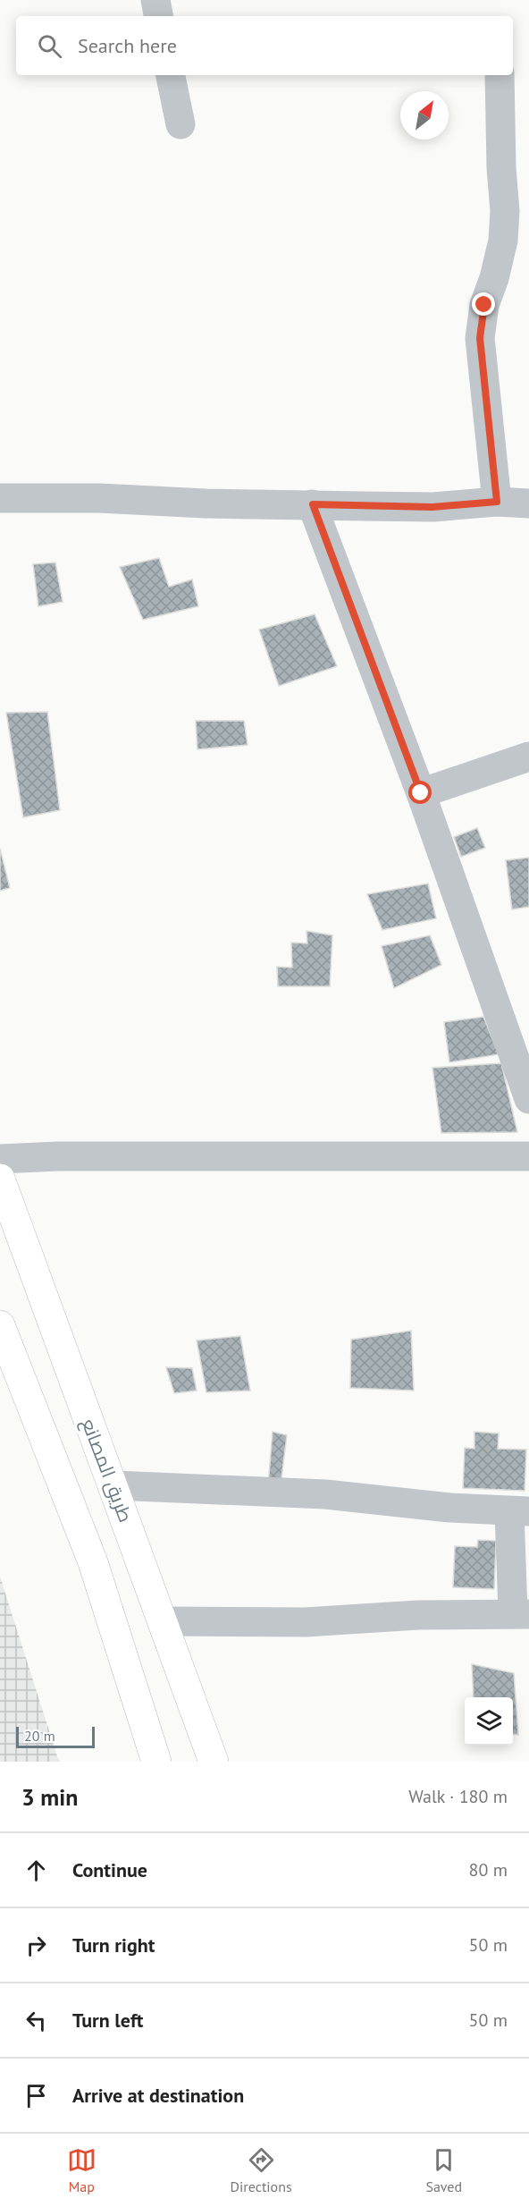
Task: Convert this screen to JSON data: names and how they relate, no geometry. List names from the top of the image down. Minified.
{"streets":{"main road":["طريق المصانع"]},"scale_bar":"20 m","north":"top right","page":{"search":"Search here","scale":"20 m","heading":["3 min","Walk · 180 m"],"list":[["Continue","80 m"],["Turn right","50 m"],["Turn left","50 m"],"Arrive at destination"],"nav":["Map","Directions","Saved"]}}
